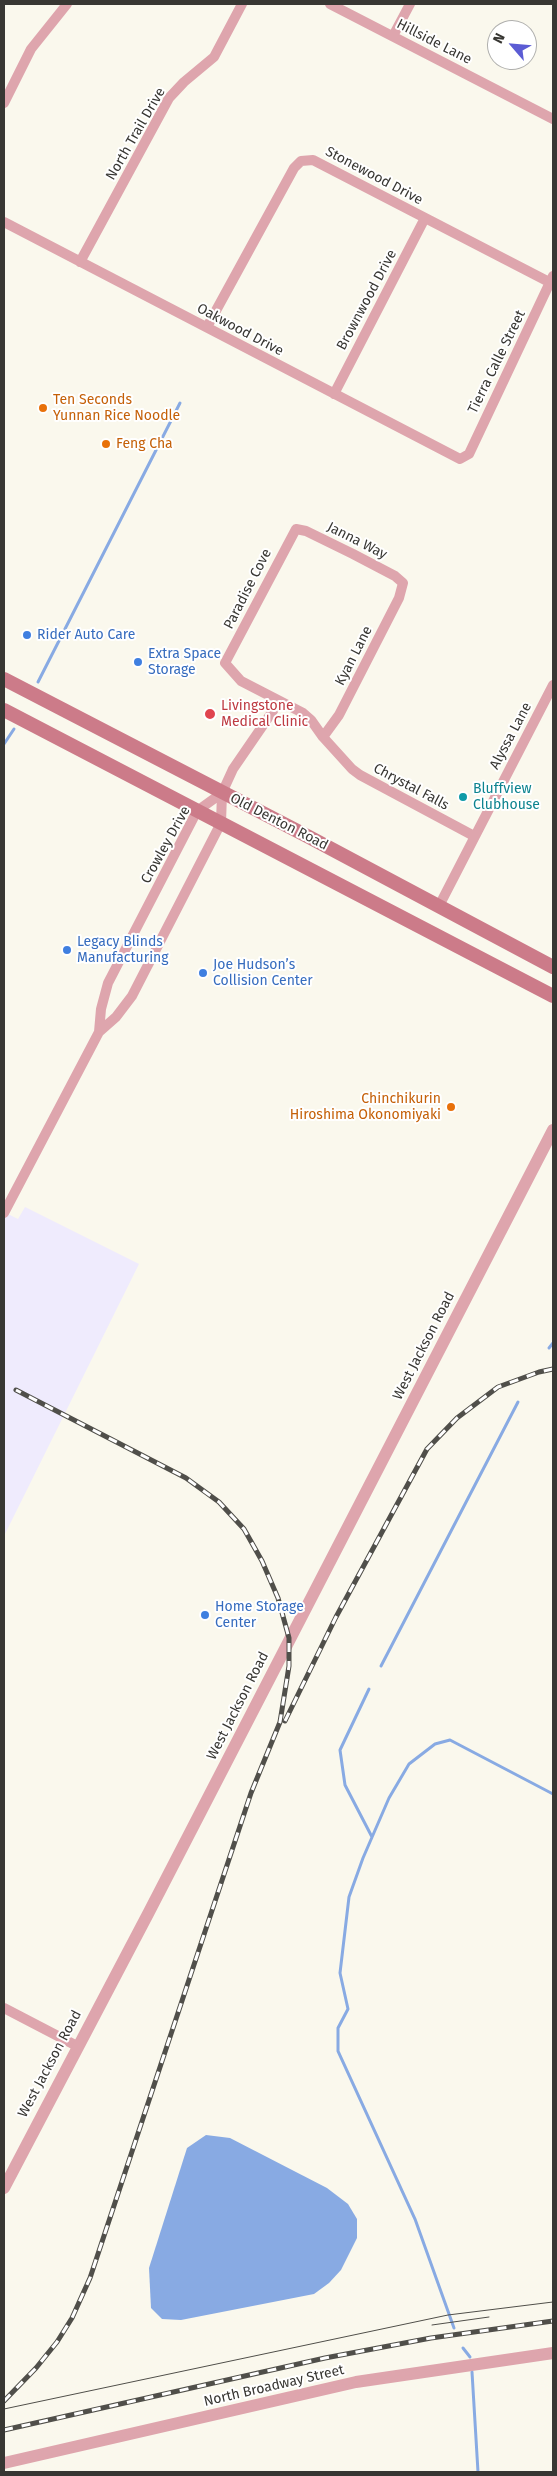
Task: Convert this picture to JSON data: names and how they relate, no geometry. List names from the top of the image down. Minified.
{"streets":{"main road":["Old Denton Road"],"street":["Hillside Lane","North Trail Drive","Stonewood Drive","Brownwood Drive","Oakwood Drive","Tierra Calle Street","Janna Way","Paradise Cove","Kyan Lane","Alyssa Lane","Chrystal Falls","Crowley Drive","West Jackson Road","North Broadway Street"]},"crossings":[["North Trail Drive","Oakwood Drive"],["Stonewood Drive","Brownwood Drive"],["Stonewood Drive","Oakwood Drive"],["Stonewood Drive","Tierra Calle Street"],["Brownwood Drive","Oakwood Drive"],["Oakwood Drive","Tierra Calle Street"],["Janna Way","Paradise Cove"],["Janna Way","Kyan Lane"],["Paradise Cove","Chrystal Falls"],["Kyan Lane","Chrystal Falls"],["Alyssa Lane","Chrystal Falls"],["Alyssa Lane","Old Denton Road"],["Old Denton Road","Crowley Drive"]],"places":["Ten Seconds Yunnan Rice Noodle","Feng Cha","Rider Auto Care","Extra Space Storage","Livingstone Medical Clinic","Bluffview Clubhouse","Legacy Blinds Manufacturing","Joe Hudson’s Collision Center","Chinchikurin Hiroshima Okonomiyaki","Home Storage Center"],"north":"top left"}
